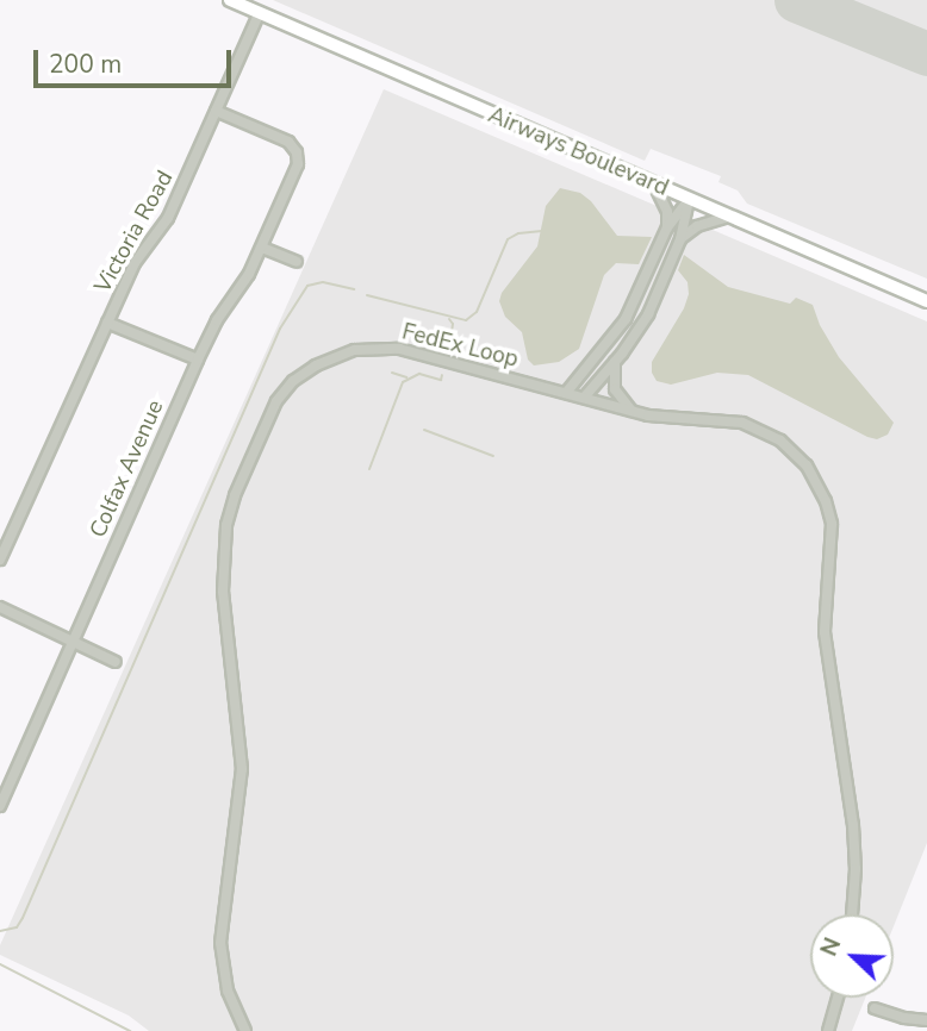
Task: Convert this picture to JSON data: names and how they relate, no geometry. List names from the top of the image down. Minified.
{"streets":{"main road":["Airways Boulevard"],"street":["Victoria Road","FedEx Loop","Colfax Avenue"]},"crossings":[["Airways Boulevard","Victoria Road"],["Victoria Road","Colfax Avenue"]],"scale_bar":"200 m","north":"top left"}
